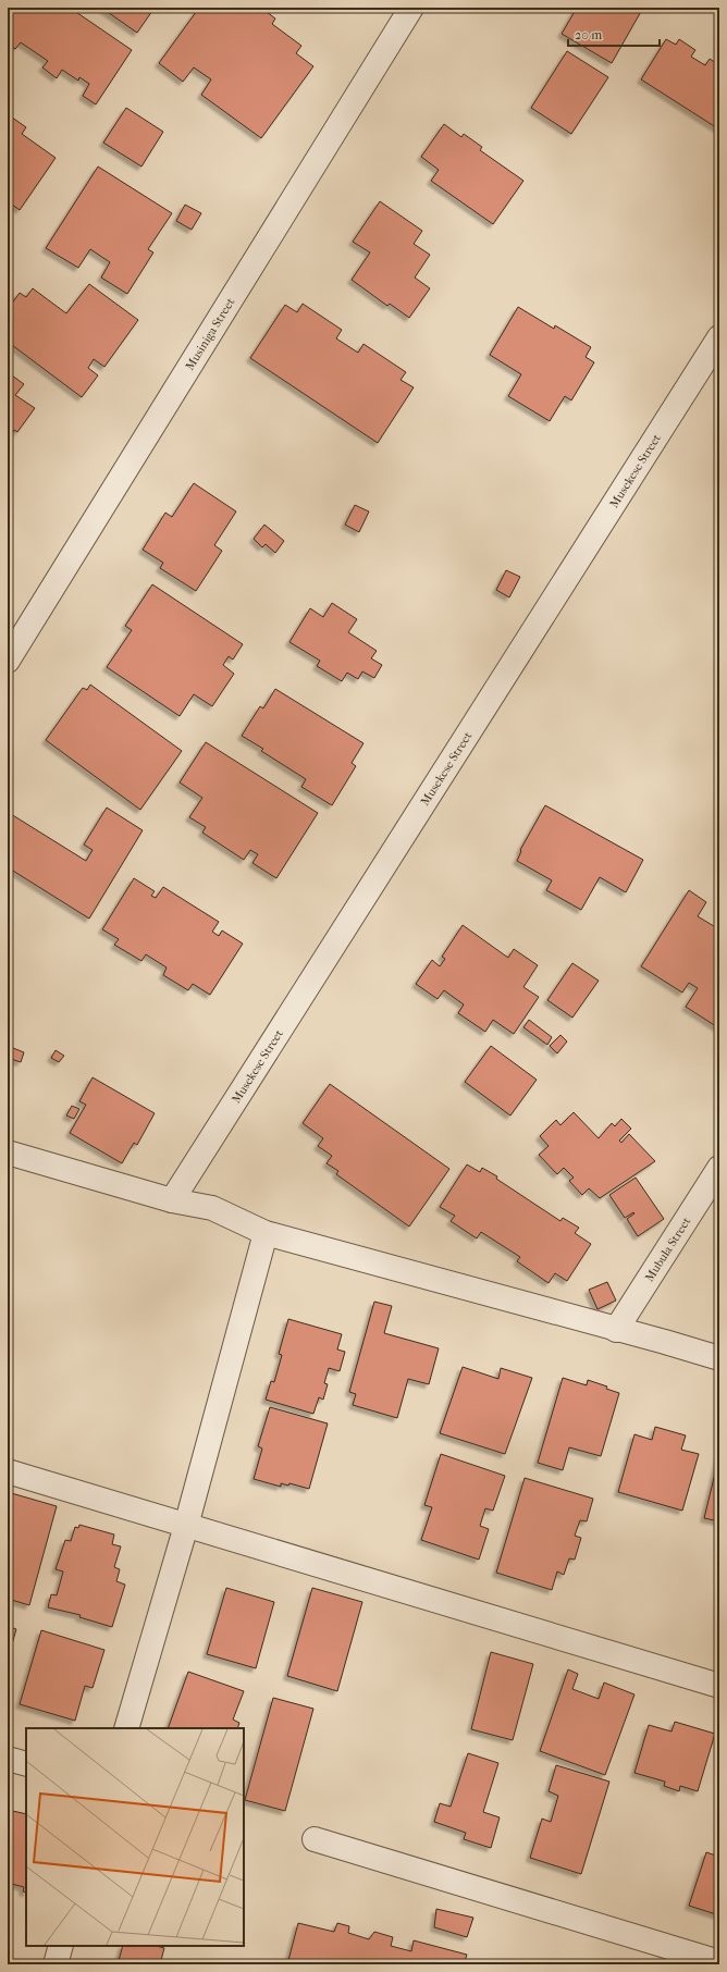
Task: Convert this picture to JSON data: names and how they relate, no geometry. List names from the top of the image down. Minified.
{"streets":{"street":["Musiniga Street","Musekese Street","Mubula Street"]},"scale_bar":"20 m"}
